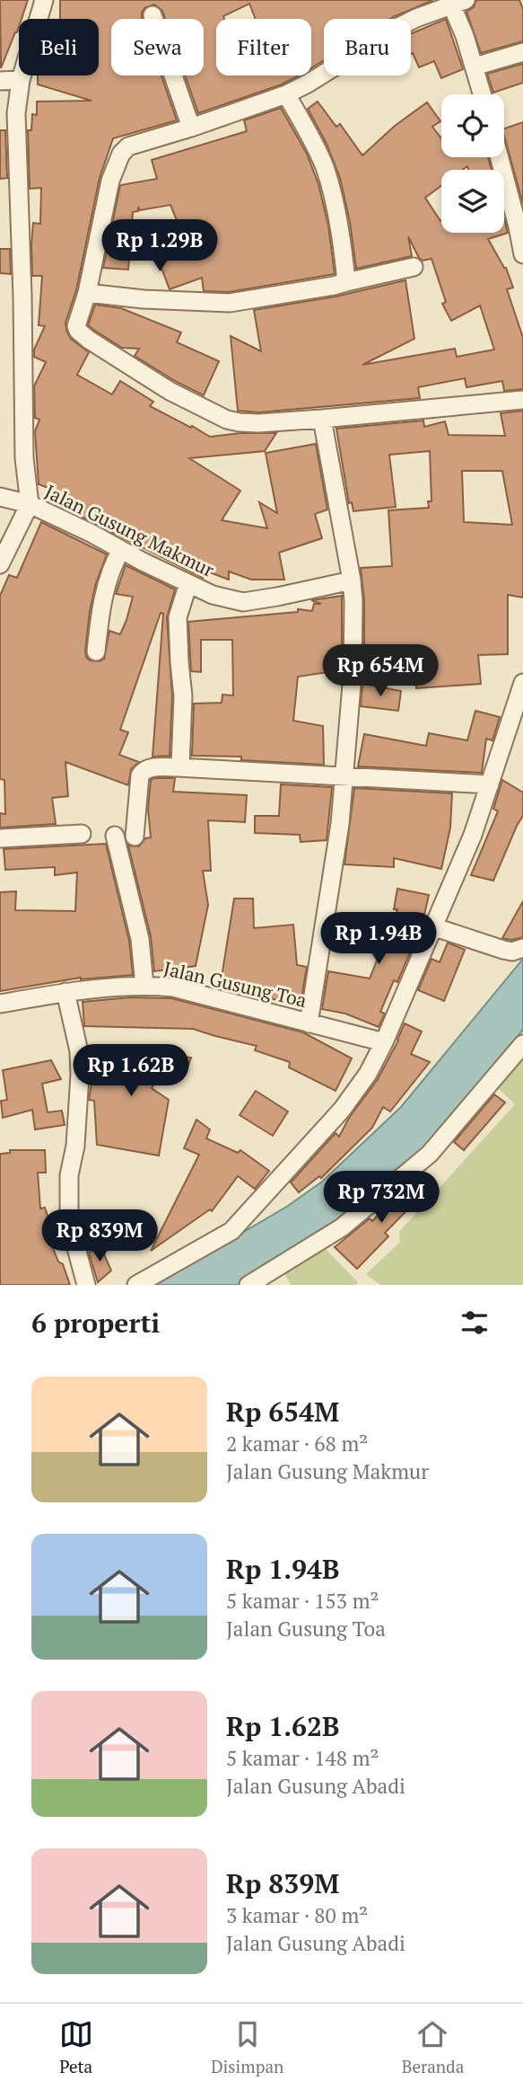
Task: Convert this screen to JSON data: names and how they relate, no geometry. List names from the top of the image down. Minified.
{"streets":{"street":["Jalan Gusung Makmur","Jalan Gusung Toa"]},"page":{"chip":["Beli","Sewa","Filter","Baru"],"price":["Rp 1.29B","Rp 654M","Rp 1.94B","Rp 1.62B","Rp 732M","Rp 839M"],"heading":"6 properti","list":[{"name":"Rp 654M","note":"2 kamar · 68 m² · Jalan Gusung Makmur"},{"name":"Rp 1.94B","note":"5 kamar · 153 m² · Jalan Gusung Toa"},{"name":"Rp 1.62B","note":"5 kamar · 148 m² · Jalan Gusung Abadi"},{"name":"Rp 839M","note":"3 kamar · 80 m² · Jalan Gusung Abadi"}],"tabs":["Peta","Disimpan","Beranda"]}}
